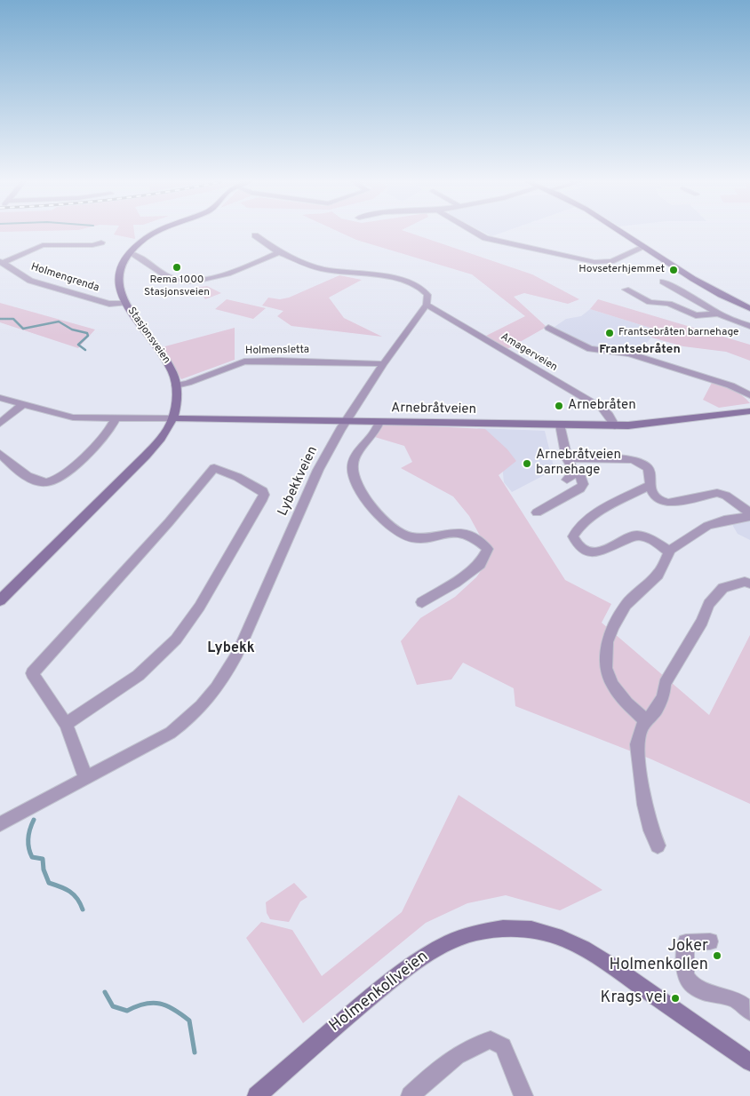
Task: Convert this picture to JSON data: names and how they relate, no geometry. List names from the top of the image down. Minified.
{"streets":{"street":["Holmengrenda","Stasjonsveien","Holmensletta","Amagerveien","Arnebråtveien","Lybekkveien","Holmenkollveien"]},"crossings":[["Holmengrenda","Stasjonsveien"],["Stasjonsveien","Holmensletta"],["Stasjonsveien","Arnebråtveien"],["Holmensletta","Lybekkveien"],["Amagerveien","Arnebråtveien"],["Amagerveien","Lybekkveien"],["Arnebråtveien","Lybekkveien"]],"districts":["Frantsebråten","Lybekk"],"places":["Rema 1000 Stasjonsveien","Hovseterhjemmet","Frantsebråten barnehage","Arnebråten","Arnebråtveien barnehage","Joker Holmenkollen","Krags vei"]}
